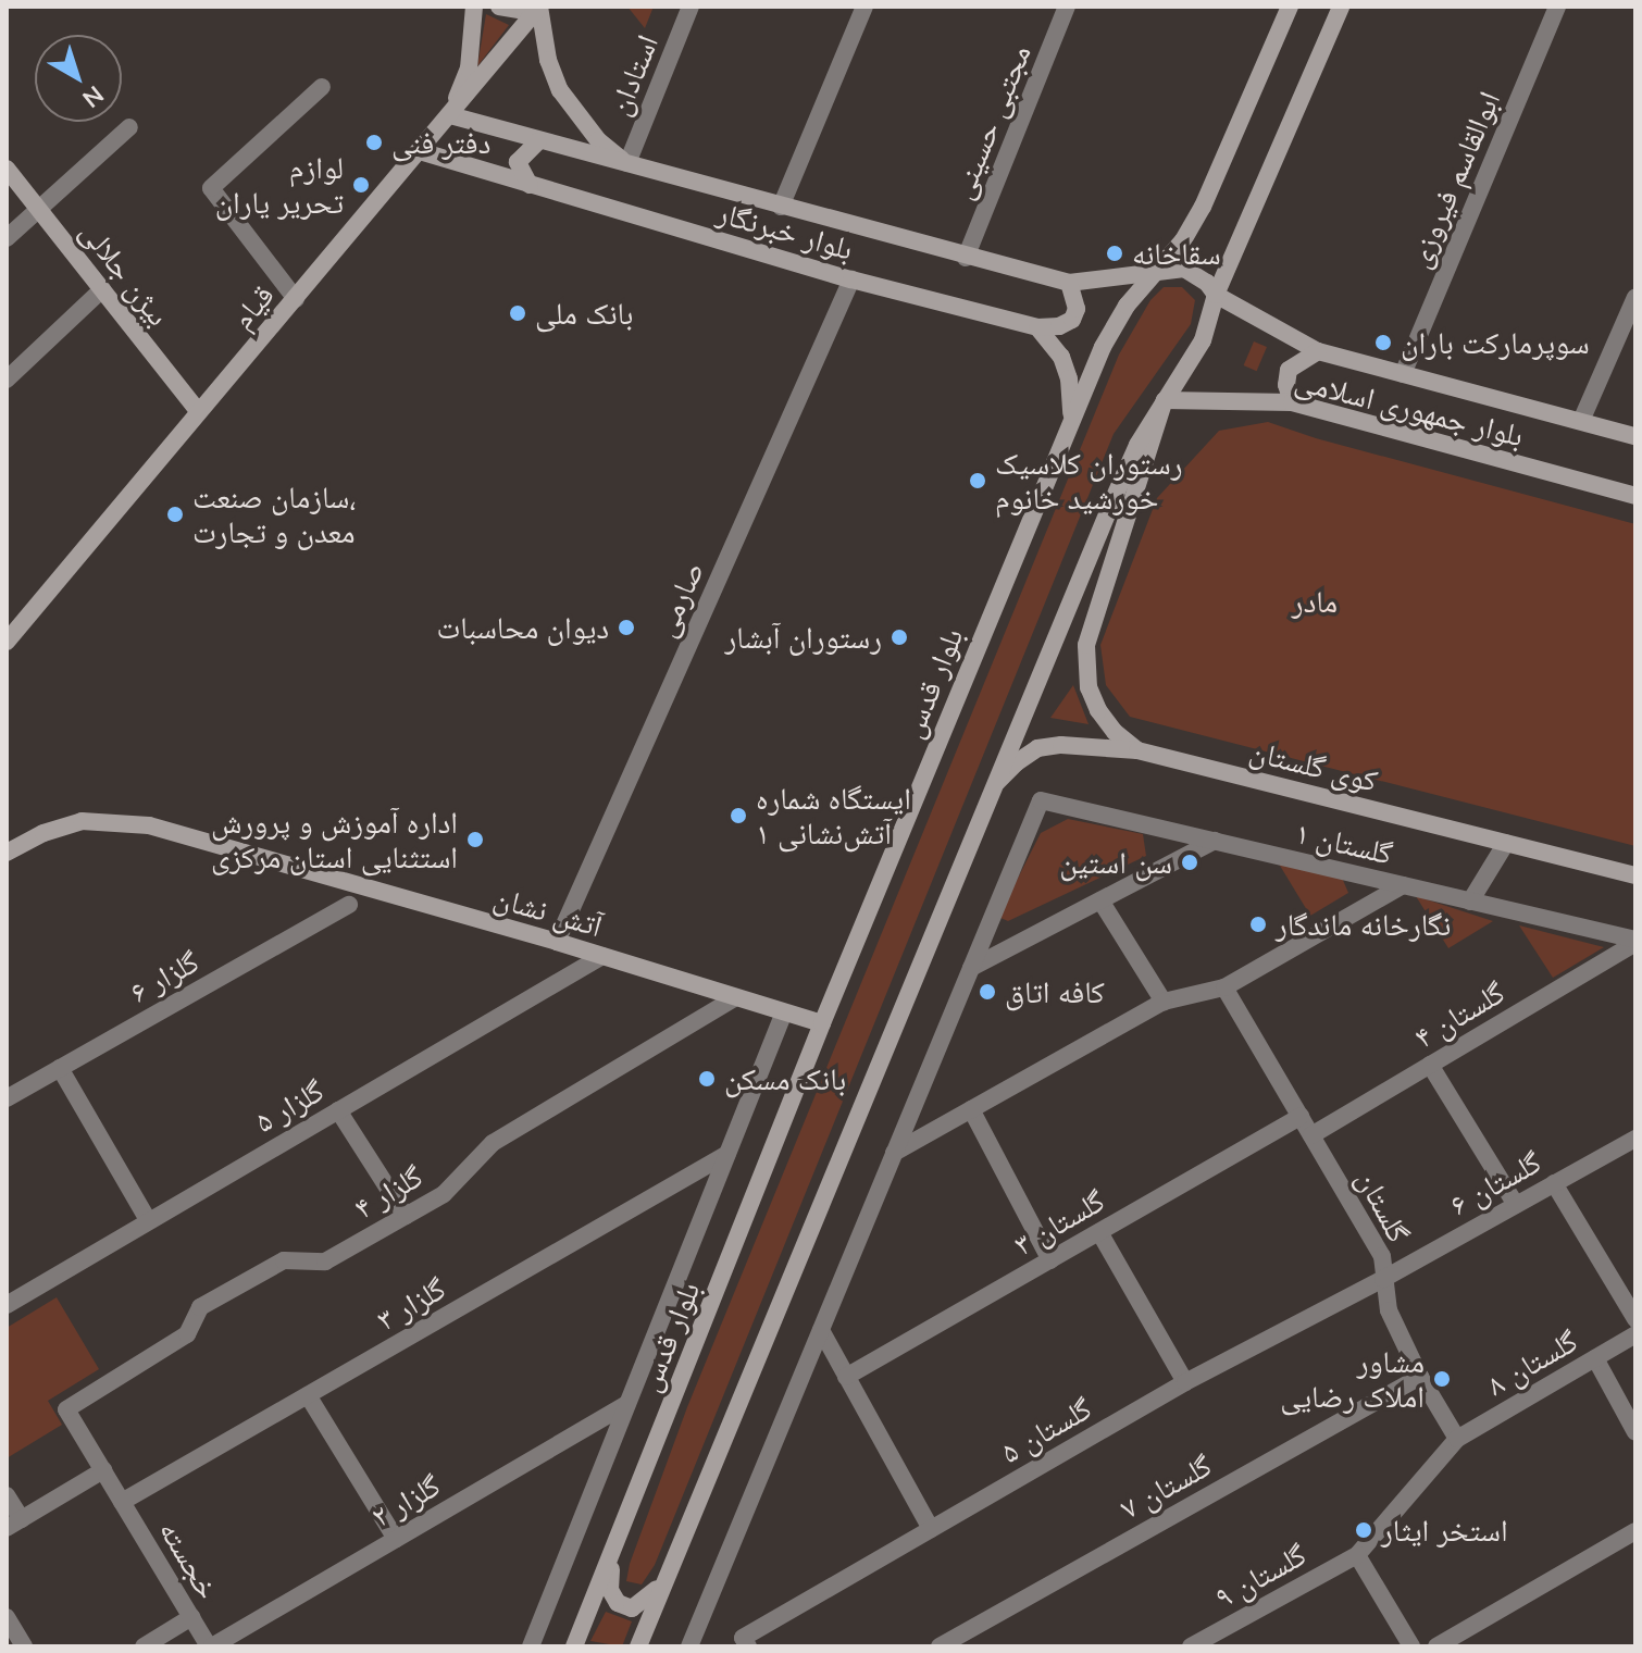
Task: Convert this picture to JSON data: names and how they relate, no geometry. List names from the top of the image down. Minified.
{"streets":{"street":["استادان","مجتبی حسینی","ابوالقاسم فیروزی","بلوار خبرنگار","بیژن جلالی","قیام","بلوار جمهوری اسلامی","صارمی","بلوار قدس","کوی گلستان","گلستان ۱","آتش نشان","گلزار ۶","گلستان ۴","گلزار ۵","گلستان ۶","گلزار ۴","گلستان","گلستان ۳","گلزار ۳","گلستان ۸","گلستان ۵","گلستان ۷","گلزار ۲","خجسته","گلستان ۹"]},"crossings":[["استادان","بلوار خبرنگار"],["مجتبی حسینی","بلوار خبرنگار"],["ابوالقاسم فیروزی","بلوار جمهوری اسلامی"],["بلوار خبرنگار","قیام"],["بلوار خبرنگار","بلوار جمهوری اسلامی"],["بلوار خبرنگار","صارمی"],["بلوار خبرنگار","بلوار قدس"],["بیژن جلالی","قیام"],["بلوار جمهوری اسلامی","بلوار قدس"],["صارمی","آتش نشان"],["بلوار قدس","آتش نشان"],["گلستان ۱","گلستان ۴"],["آتش نشان","گلزار ۵"],["آتش نشان","گلزار ۴"],["گلستان ۴","گلستان"],["گلستان ۶","گلستان"],["گلستان ۶","گلستان ۵"],["گلزار ۴","خجسته"],["گلستان","گلستان ۳"],["گلستان","گلستان ۸"],["گلستان","گلستان ۵"],["گلستان","گلستان ۷"],["گلزار ۳","خجسته"],["گلزار ۲","خجسته"]],"parks":["مادر"],"places":["دفتر فنی","لوازم تحریر یاران","سقاخانه","بانک ملی","سوپرمارکت باران","رستوران کلاسیک خورشید خانوم","سازمان صنعت، معدن و تجارت","دیوان محاسبات","رستوران آبشار","ایستگاه شماره ۱ آتش‌نشانی","اداره آموزش و پرورش استثنایی استان مرکزی","سن استین","نگارخانه ماندگار","کافه اتاق","بانک مسکن","مشاور املاک رضایی","استخر ایثار"],"north":"bottom right"}
